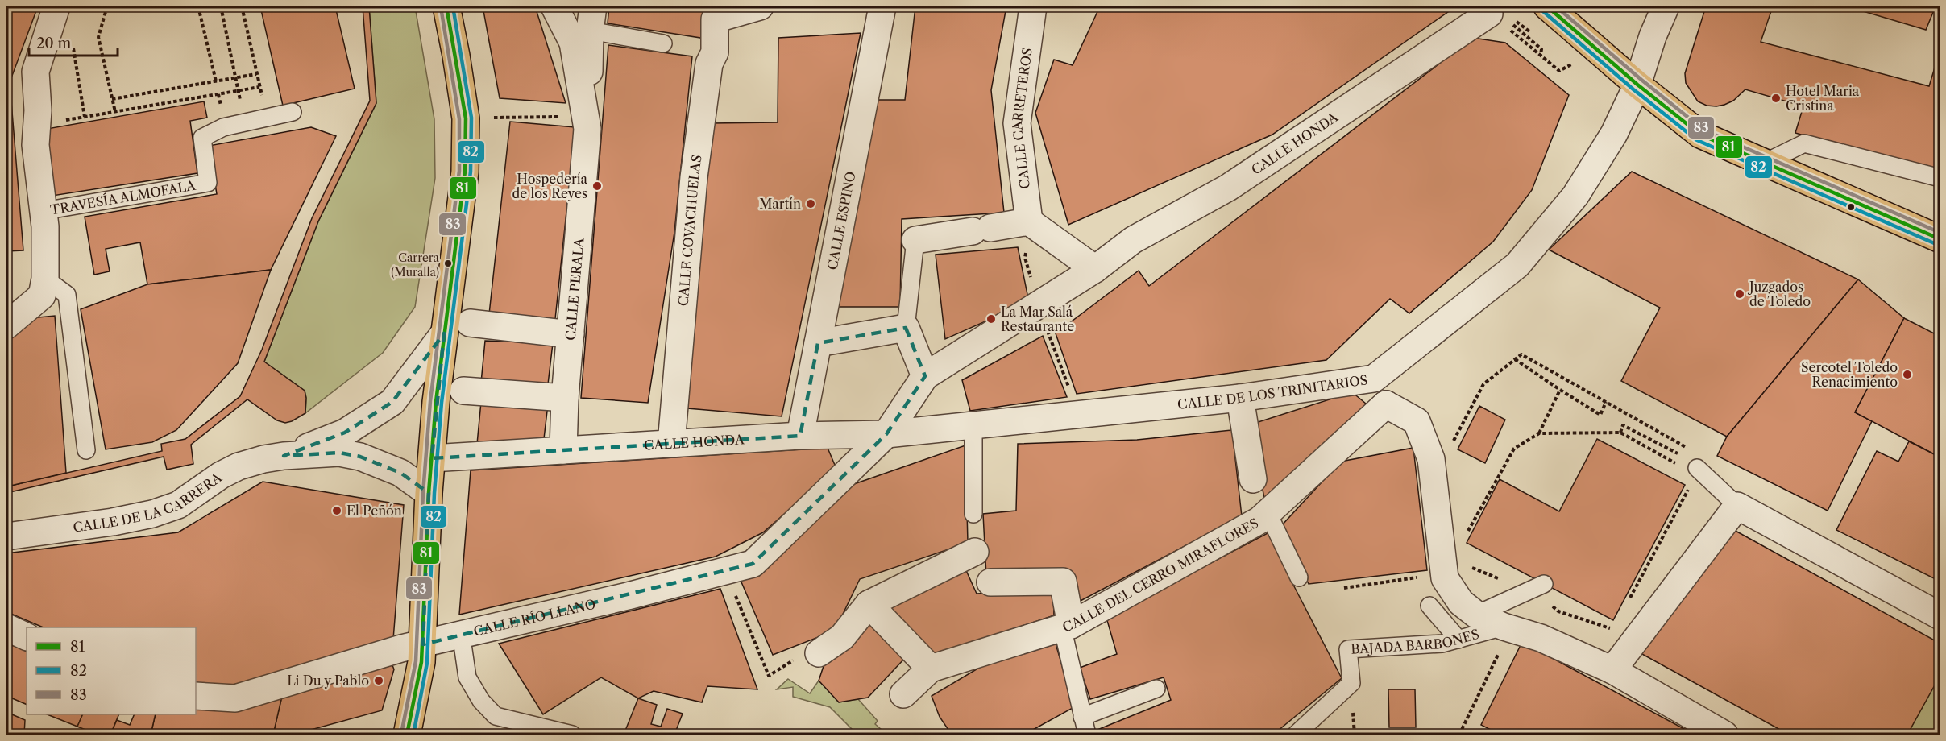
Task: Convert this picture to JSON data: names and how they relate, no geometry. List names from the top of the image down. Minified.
{"streets":{"main road":["CALLE DE LA CARRERA"],"street":["CALLE CARRETEROS","CALLE HONDA","CALLE ESPINO","CALLE COVACHUELAS","CALLE PERALA","CALLE DE LOS TRINITARIOS","CALLE DEL CERRO MIRAFLORES","CALLE RÍO LLANO"],"lane":["TRAVESÍA ALMOFALA","BAJADA BARBONES"]},"crossings":[["CALLE HONDA","CALLE ESPINO"],["CALLE HONDA","CALLE COVACHUELAS"],["CALLE HONDA","CALLE PERALA"],["CALLE HONDA","CALLE DE LOS TRINITARIOS"],["CALLE HONDA","CALLE DE LA CARRERA"],["CALLE HONDA","CALLE RÍO LLANO"],["CALLE DE LOS TRINITARIOS","CALLE RÍO LLANO"],["CALLE DE LA CARRERA","CALLE RÍO LLANO"]],"places":["Hotel Maria Cristina","Hospedería de los Reyes","Martín","Carrera (Muralla)","Juzgados de Toledo","La Mar Salá Restaurante","Sercotel Toledo Renacimiento","El Peñón","Li Du y Pablo"],"lines":["transit line 81","transit line 82","transit line 83"],"legend":["81","82","83"],"scale_bar":"20 m"}
